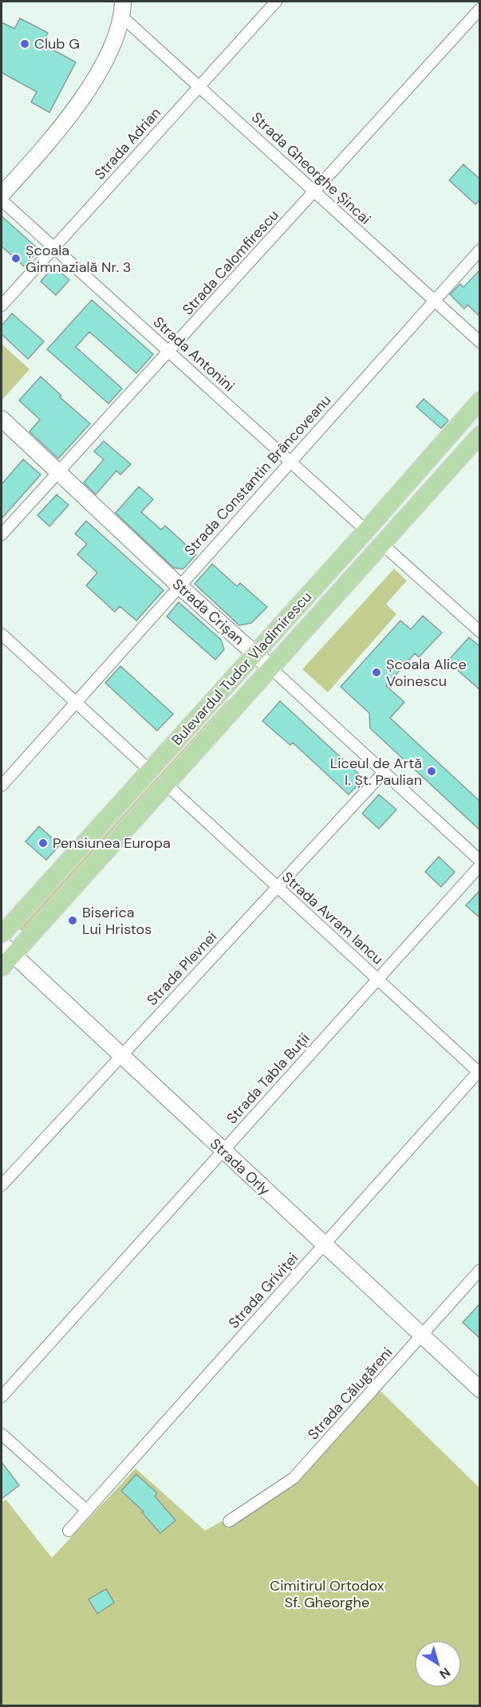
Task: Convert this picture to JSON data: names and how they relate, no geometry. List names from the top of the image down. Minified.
{"streets":{"main road":["Bulevardul Tudor Vladimirescu"],"street":["Strada Adrian","Strada Gheorghe Șincai","Strada Calomfirescu","Strada Antonini","Strada Constantin Brâncoveanu","Strada Crișan","Strada Avram Iancu","Strada Plevnei","Strada Tabla Buții","Strada Orly","Strada Griviței","Strada Călugăreni"]},"crossings":[["Strada Adrian","Strada Gheorghe Șincai"],["Strada Adrian","Strada Antonini"],["Strada Gheorghe Șincai","Strada Calomfirescu"],["Strada Gheorghe Șincai","Strada Constantin Brâncoveanu"],["Strada Calomfirescu","Strada Antonini"],["Strada Calomfirescu","Strada Crișan"],["Strada Antonini","Strada Constantin Brâncoveanu"],["Strada Antonini","Bulevardul Tudor Vladimirescu"],["Strada Constantin Brâncoveanu","Strada Crișan"],["Strada Crișan","Bulevardul Tudor Vladimirescu"],["Strada Crișan","Strada Plevnei"],["Bulevardul Tudor Vladimirescu","Strada Avram Iancu"],["Bulevardul Tudor Vladimirescu","Strada Orly"],["Strada Avram Iancu","Strada Plevnei"],["Strada Avram Iancu","Strada Tabla Buții"],["Strada Avram Iancu","Strada Griviței"],["Strada Plevnei","Strada Orly"],["Strada Tabla Buții","Strada Orly"],["Strada Orly","Strada Griviței"],["Strada Orly","Strada Călugăreni"]],"parks":["Cimitirul Ortodox Sf. Gheorghe"],"places":["Club G","Școala Gimnazială Nr. 3","Școala Alice Voinescu","Liceul de Artă I. Șt. Paulian","Pensiunea Europa","Biserica Lui Hristos"],"north":"bottom right"}
